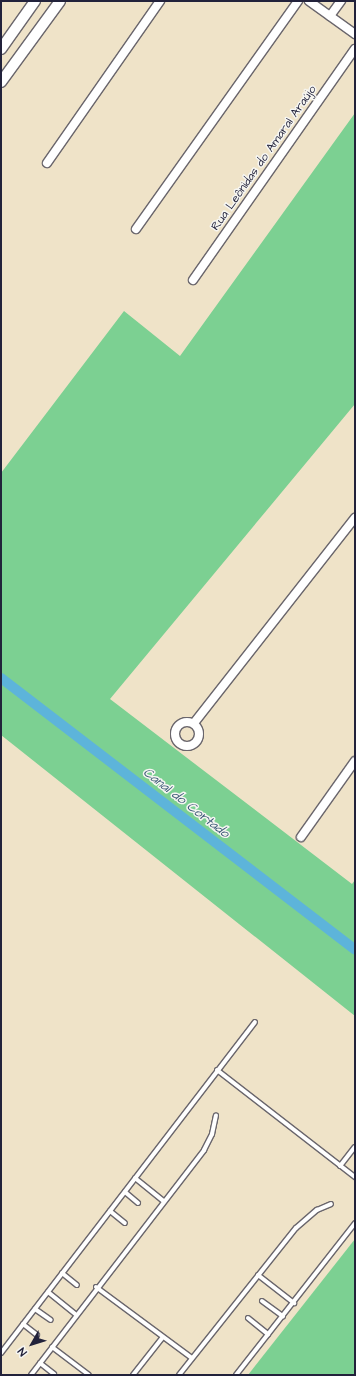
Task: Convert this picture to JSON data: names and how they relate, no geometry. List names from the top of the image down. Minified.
{"streets":{"street":["Rua Leônidas do Amaral Araújo"]},"water":["Canal do Cortado"],"north":"bottom left"}
